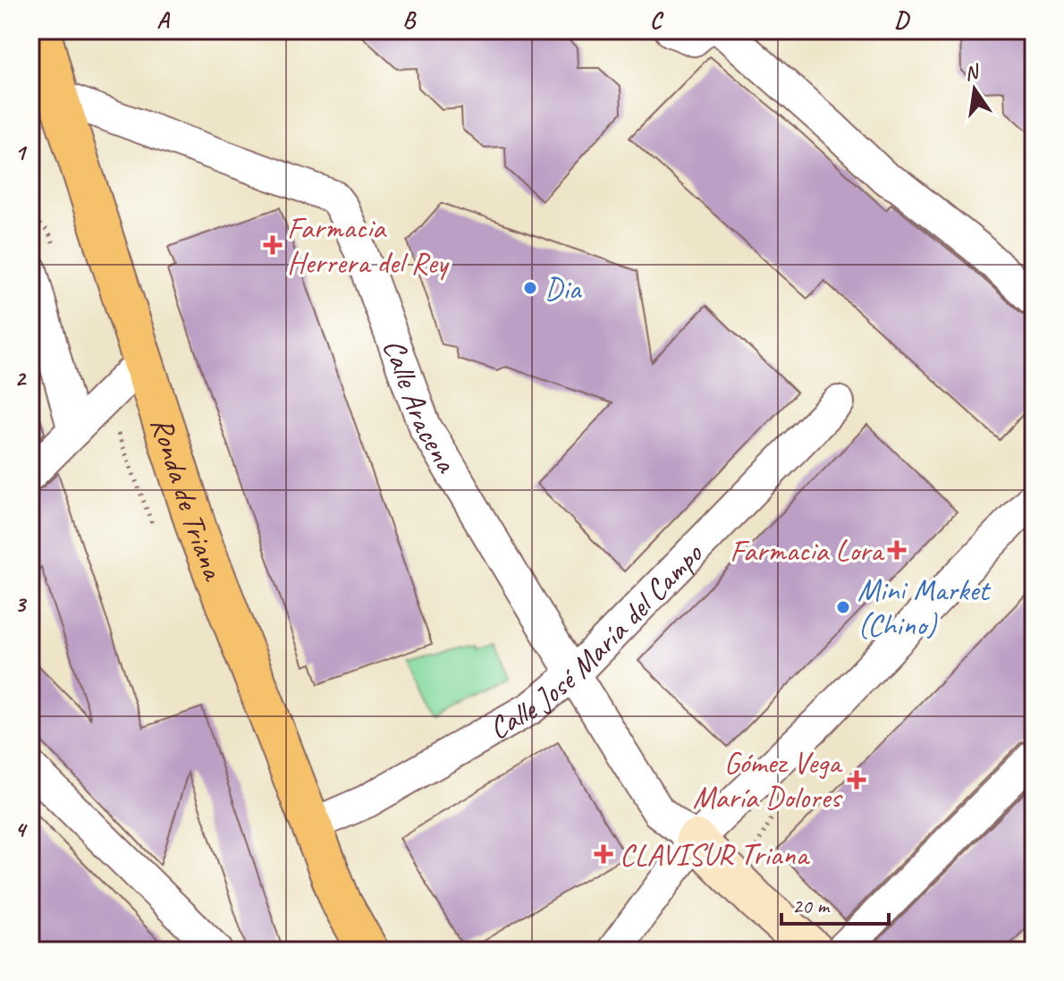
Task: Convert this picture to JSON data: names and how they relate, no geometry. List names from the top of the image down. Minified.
{"streets":{"main road":["Ronda de Triana"],"street":["Calle Aracena","Calle José María del Campo"]},"crossings":[["Calle Aracena","Ronda de Triana"],["Calle Aracena","Calle José María del Campo"],["Ronda de Triana","Calle José María del Campo"]],"places":{"health":["Farmacia Herrera del Rey","Farmacia Lora","Gómez Vega María Dolores","CLAVISUR Triana"],"other":["Dia","Mini Market (Chino)"]},"scale_bar":"20 m","north":"top","grid":{"columns":["A","B","C","D"],"rows":["1","2","3","4"]}}
